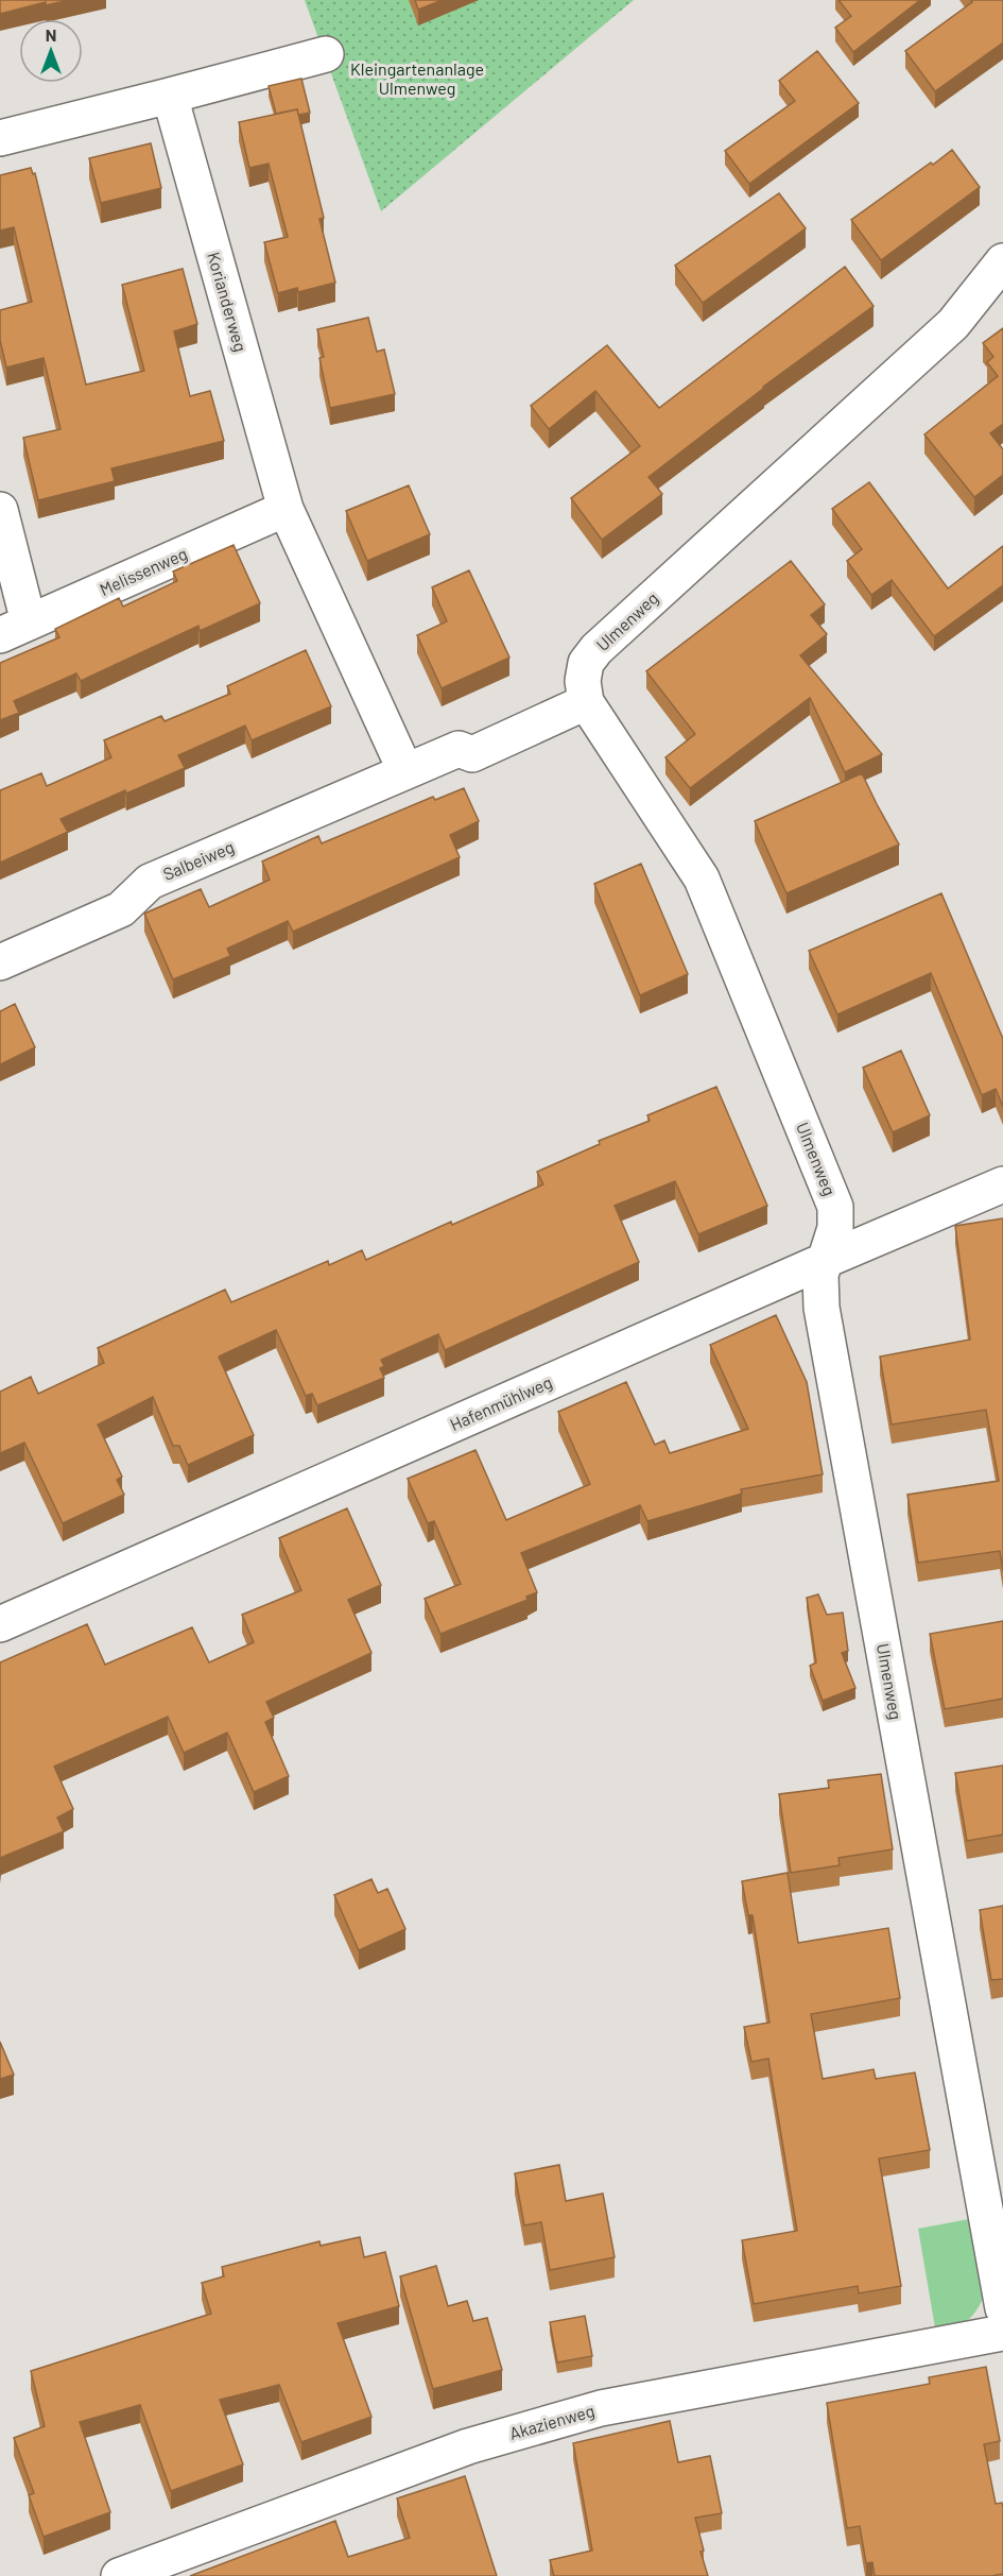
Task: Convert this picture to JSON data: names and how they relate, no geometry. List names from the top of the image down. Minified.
{"streets":{"street":["Korianderweg","Melissenweg","Ulmenweg","Salbeiweg","Hafenmühlweg","Akazienweg"]},"crossings":[["Korianderweg","Melissenweg"],["Ulmenweg","Salbeiweg"],["Ulmenweg","Hafenmühlweg"]],"parks":["Kleingartenanlage Ulmenweg"],"north":"top"}
